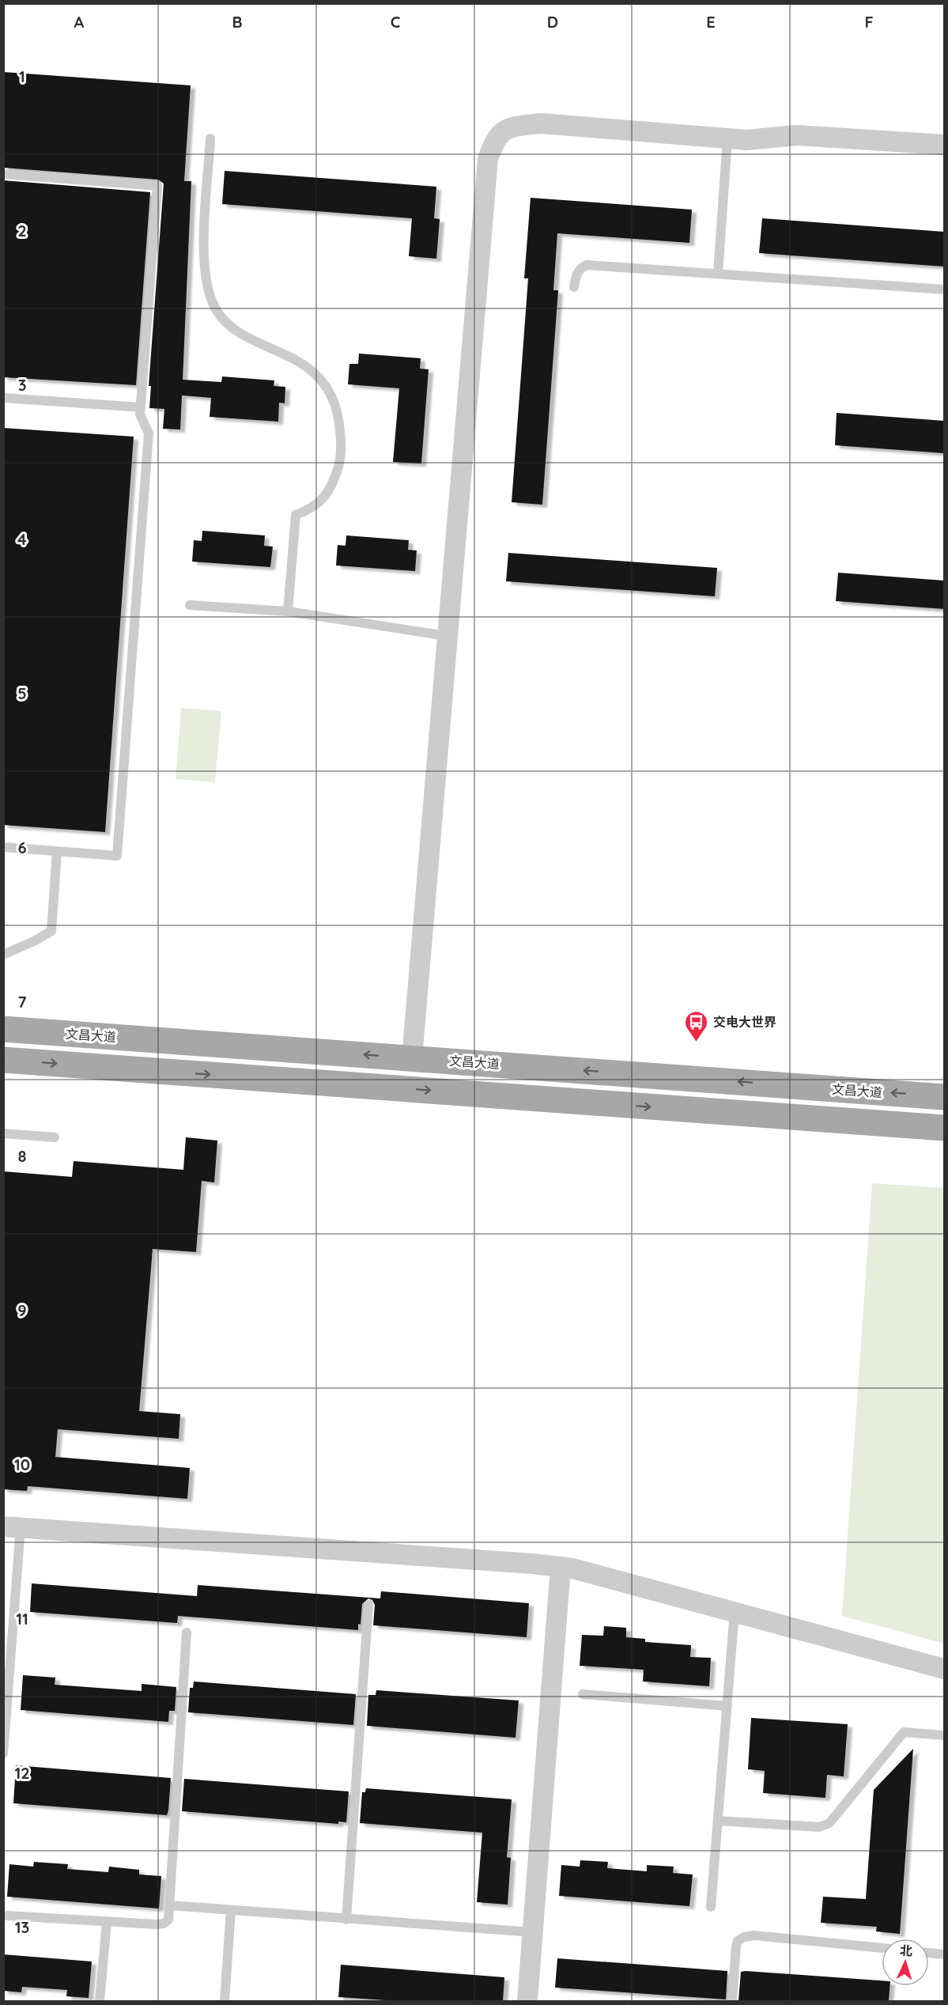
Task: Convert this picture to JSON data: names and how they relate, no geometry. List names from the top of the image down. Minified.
{"streets":{"main road":["文昌大道"]},"places":{"bus stop":["交电大世界"]},"north":"top","grid":{"columns":["A","B","C","D","E","F"],"rows":["1","2","3","4","5","6","7","8","9","10","11","12","13"]}}
